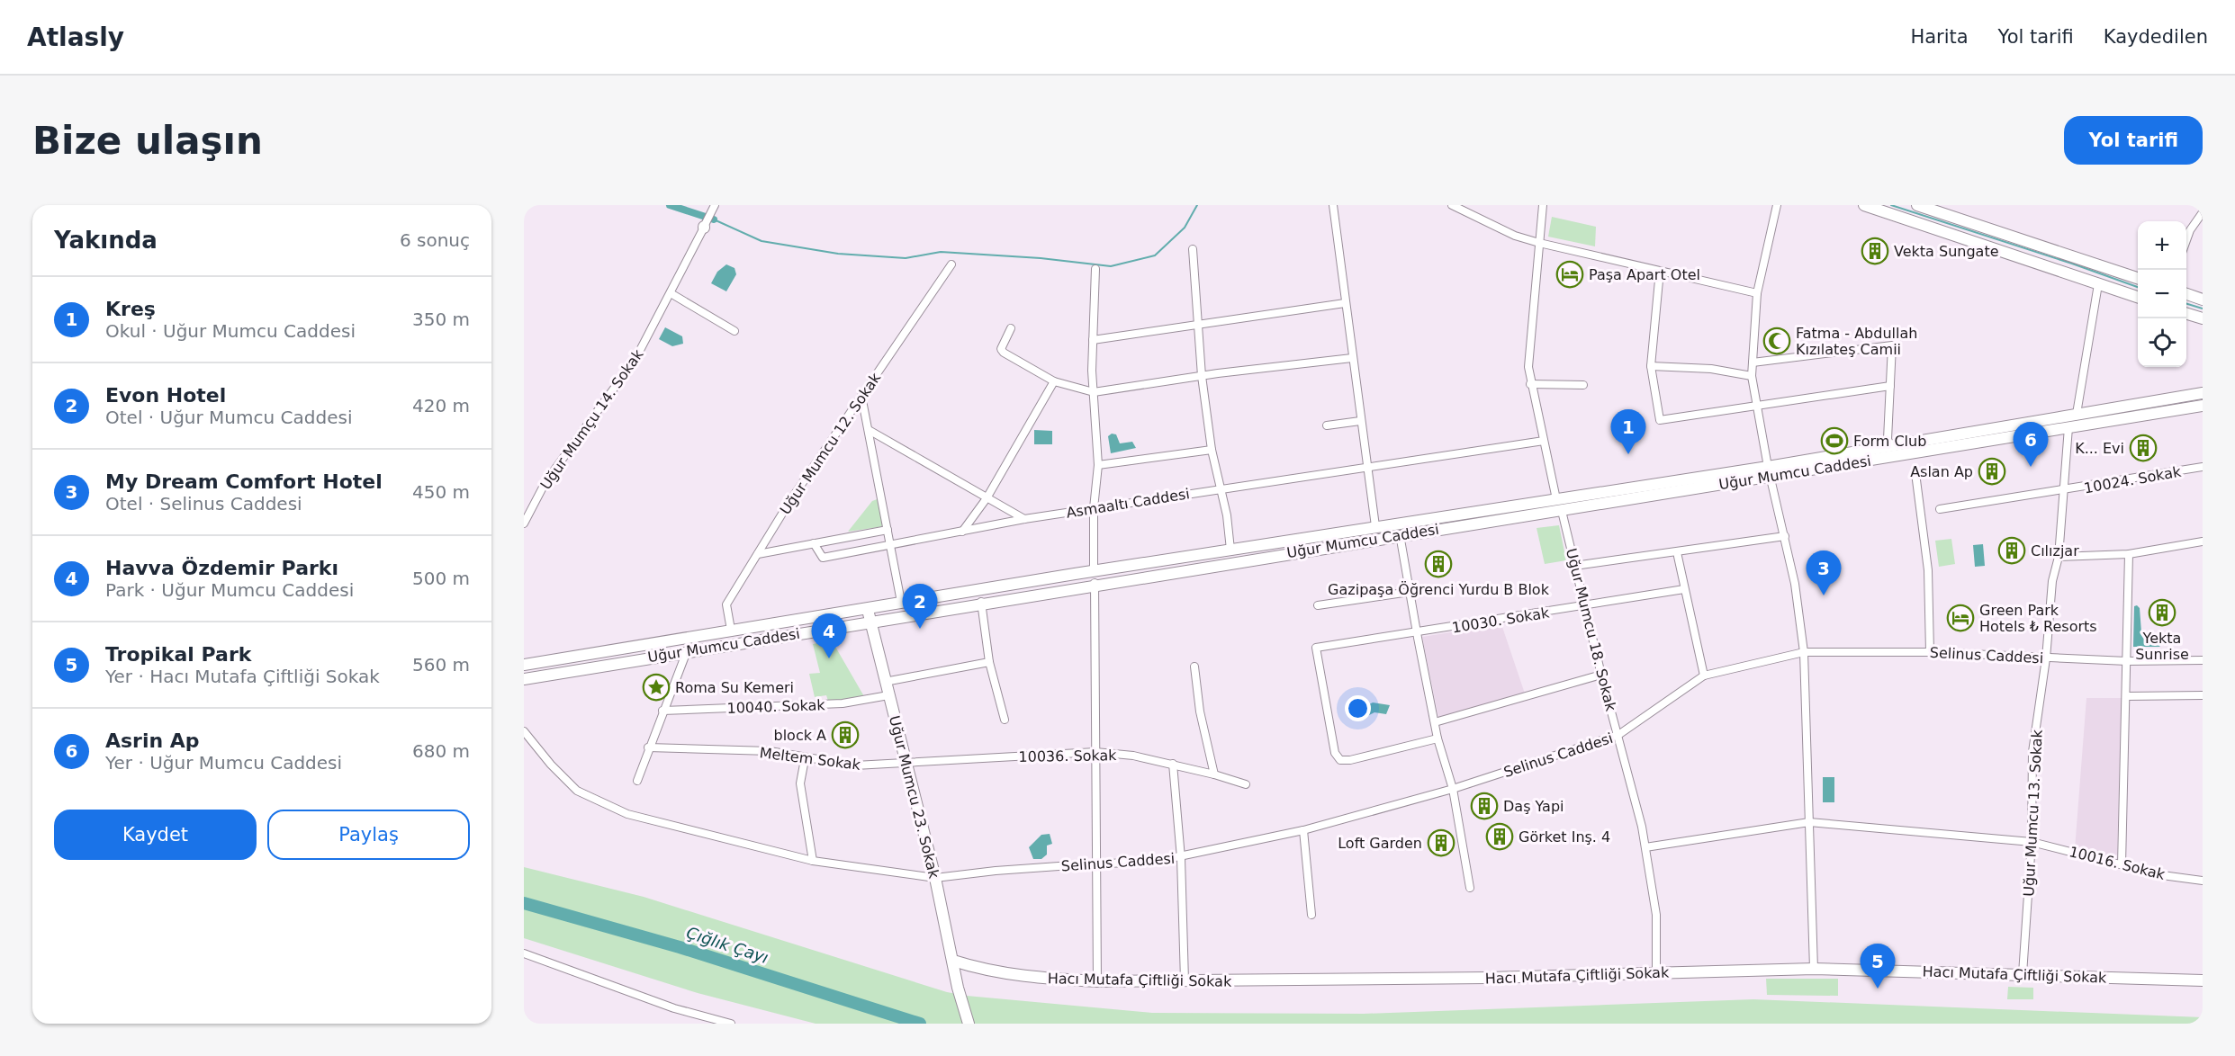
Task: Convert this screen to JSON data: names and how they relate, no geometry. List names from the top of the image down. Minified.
{"streets":{"main road":["Uğur Mumcu Caddesi","Uğur Mumcu 23. Sokak","Hacı Mutafa Çiftliği Sokak"],"street":["Uğur Mumçu 14. Sokak","Uğur Mumcu 12. Sokak","10024. Sokak","Asmaaltı Caddesi","10030. Sokak","Uğur Mumcu 18. Sokak","Selinus Caddesi","10040. Sokak","10036. Sokak","Meltem Sokak","Uğur Mumcu 13. Sokak","10016. Sokak"]},"crossings":[["Uğur Mumcu 12. Sokak","Uğur Mumcu Caddesi"],["Uğur Mumcu Caddesi","Uğur Mumcu 18. Sokak"],["Uğur Mumcu Caddesi","Uğur Mumcu 23. Sokak"],["Uğur Mumcu Caddesi","Uğur Mumcu 13. Sokak"],["10024. Sokak","Uğur Mumcu 13. Sokak"],["10030. Sokak","Uğur Mumcu 18. Sokak"],["Uğur Mumcu 18. Sokak","Selinus Caddesi"],["Uğur Mumcu 18. Sokak","10016. Sokak"],["Uğur Mumcu 18. Sokak","Hacı Mutafa Çiftliği Sokak"],["Selinus Caddesi","Uğur Mumcu 23. Sokak"],["Selinus Caddesi","Uğur Mumcu 13. Sokak"],["10040. Sokak","Uğur Mumcu 23. Sokak"],["10036. Sokak","Meltem Sokak"],["10036. Sokak","Uğur Mumcu 23. Sokak"],["Meltem Sokak","Uğur Mumcu 23. Sokak"],["Uğur Mumcu 23. Sokak","Hacı Mutafa Çiftliği Sokak"],["Uğur Mumcu 13. Sokak","10016. Sokak"],["Uğur Mumcu 13. Sokak","Hacı Mutafa Çiftliği Sokak"]],"water":["Çığlık Çayı"],"places":{"building":["Vekta Sungate","K... Evi","Aslan Ap","Cılızjar","Gazipaşa Öğrenci Yurdu B Blok","Yekta Sunrise","block A","Daş Yapi","Görket Inş. 4","Loft Garden"],"hotel":["Paşa Apart Otel","Green Park Hotels ₺ Resorts"],"mosque":["Fatma - Abdullah Kızılateş Camii"],"sports":["Form Club"],"place":["Roma Su Kemeri"]},"page":{"header":"Atlasly","nav":["Harita","Yol tarifi","Kaydedilen"],"buttons":["Yol tarifi",["Kaydet","Paylaş"]],"title":"Bize ulaşın","heading":["Yakında","6 sonuç"],"map_buttons":["+","−"],"list":[{"mark":"1","name":"Kreş","note":"Okul · Uğur Mumcu Caddesi","value":"350 m"},{"mark":"2","name":"Evon Hotel","note":"Otel · Uğur Mumcu Caddesi","value":"420 m"},{"mark":"3","name":"My Dream Comfort Hotel","note":"Otel · Selinus Caddesi","value":"450 m"},{"mark":"4","name":"Havva Özdemir Parkı","note":"Park · Uğur Mumcu Caddesi","value":"500 m"},{"mark":"5","name":"Tropikal Park","note":"Yer · Hacı Mutafa Çiftliği Sokak","value":"560 m"},{"mark":"6","name":"Asrin Ap","note":"Yer · Uğur Mumcu Caddesi","value":"680 m"}],"pins":["1","6","3","2","4","5"]}}
